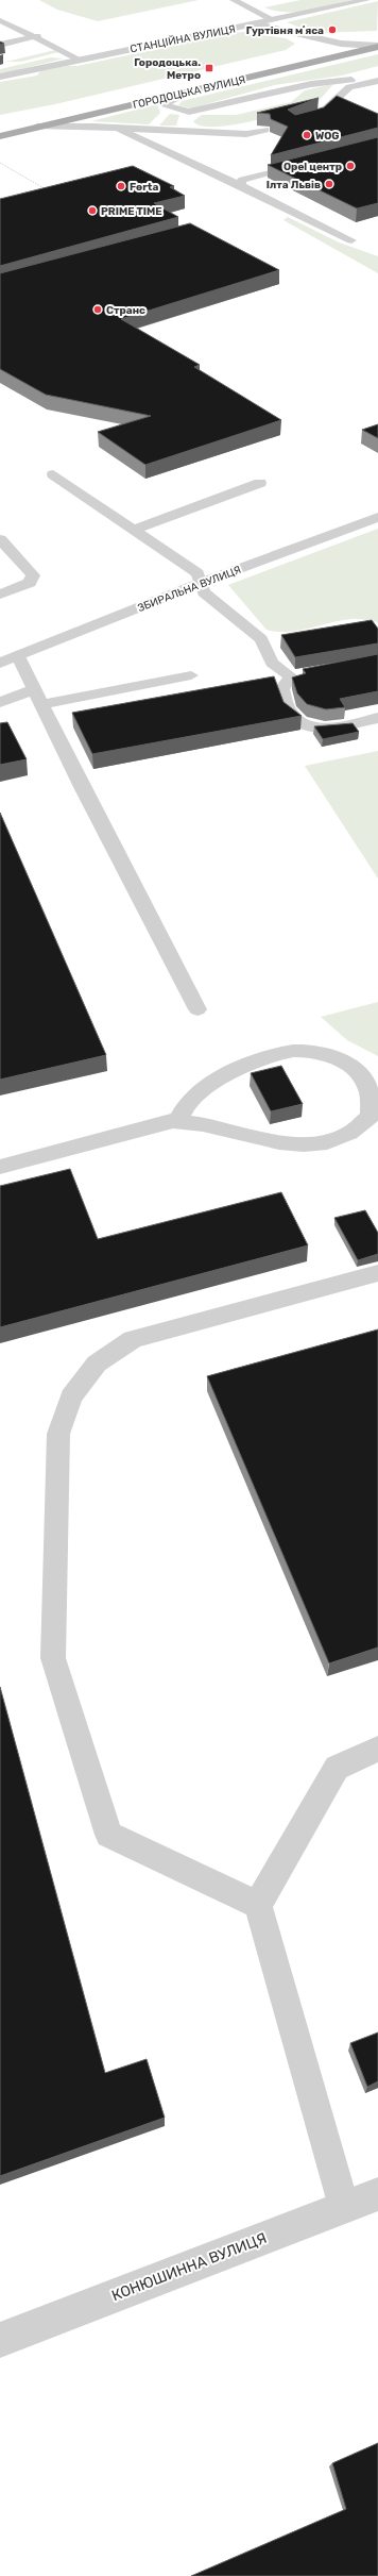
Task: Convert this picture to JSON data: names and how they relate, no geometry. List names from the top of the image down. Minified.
{"streets":{"main road":["ГОРОДОЦЬКА ВУЛИЦЯ"],"street":["СТАНЦІЙНА ВУЛИЦЯ","ЗБИРАЛЬНА ВУЛИЦЯ","КОНЮШИННА ВУЛИЦЯ"]},"places":{"other":["Гуртівня мʼяса","WOG","Opel центр","Ілта Львів","Forta","PRIME TIME","Странс"],"transit":["Городоцька. Метро"]}}
